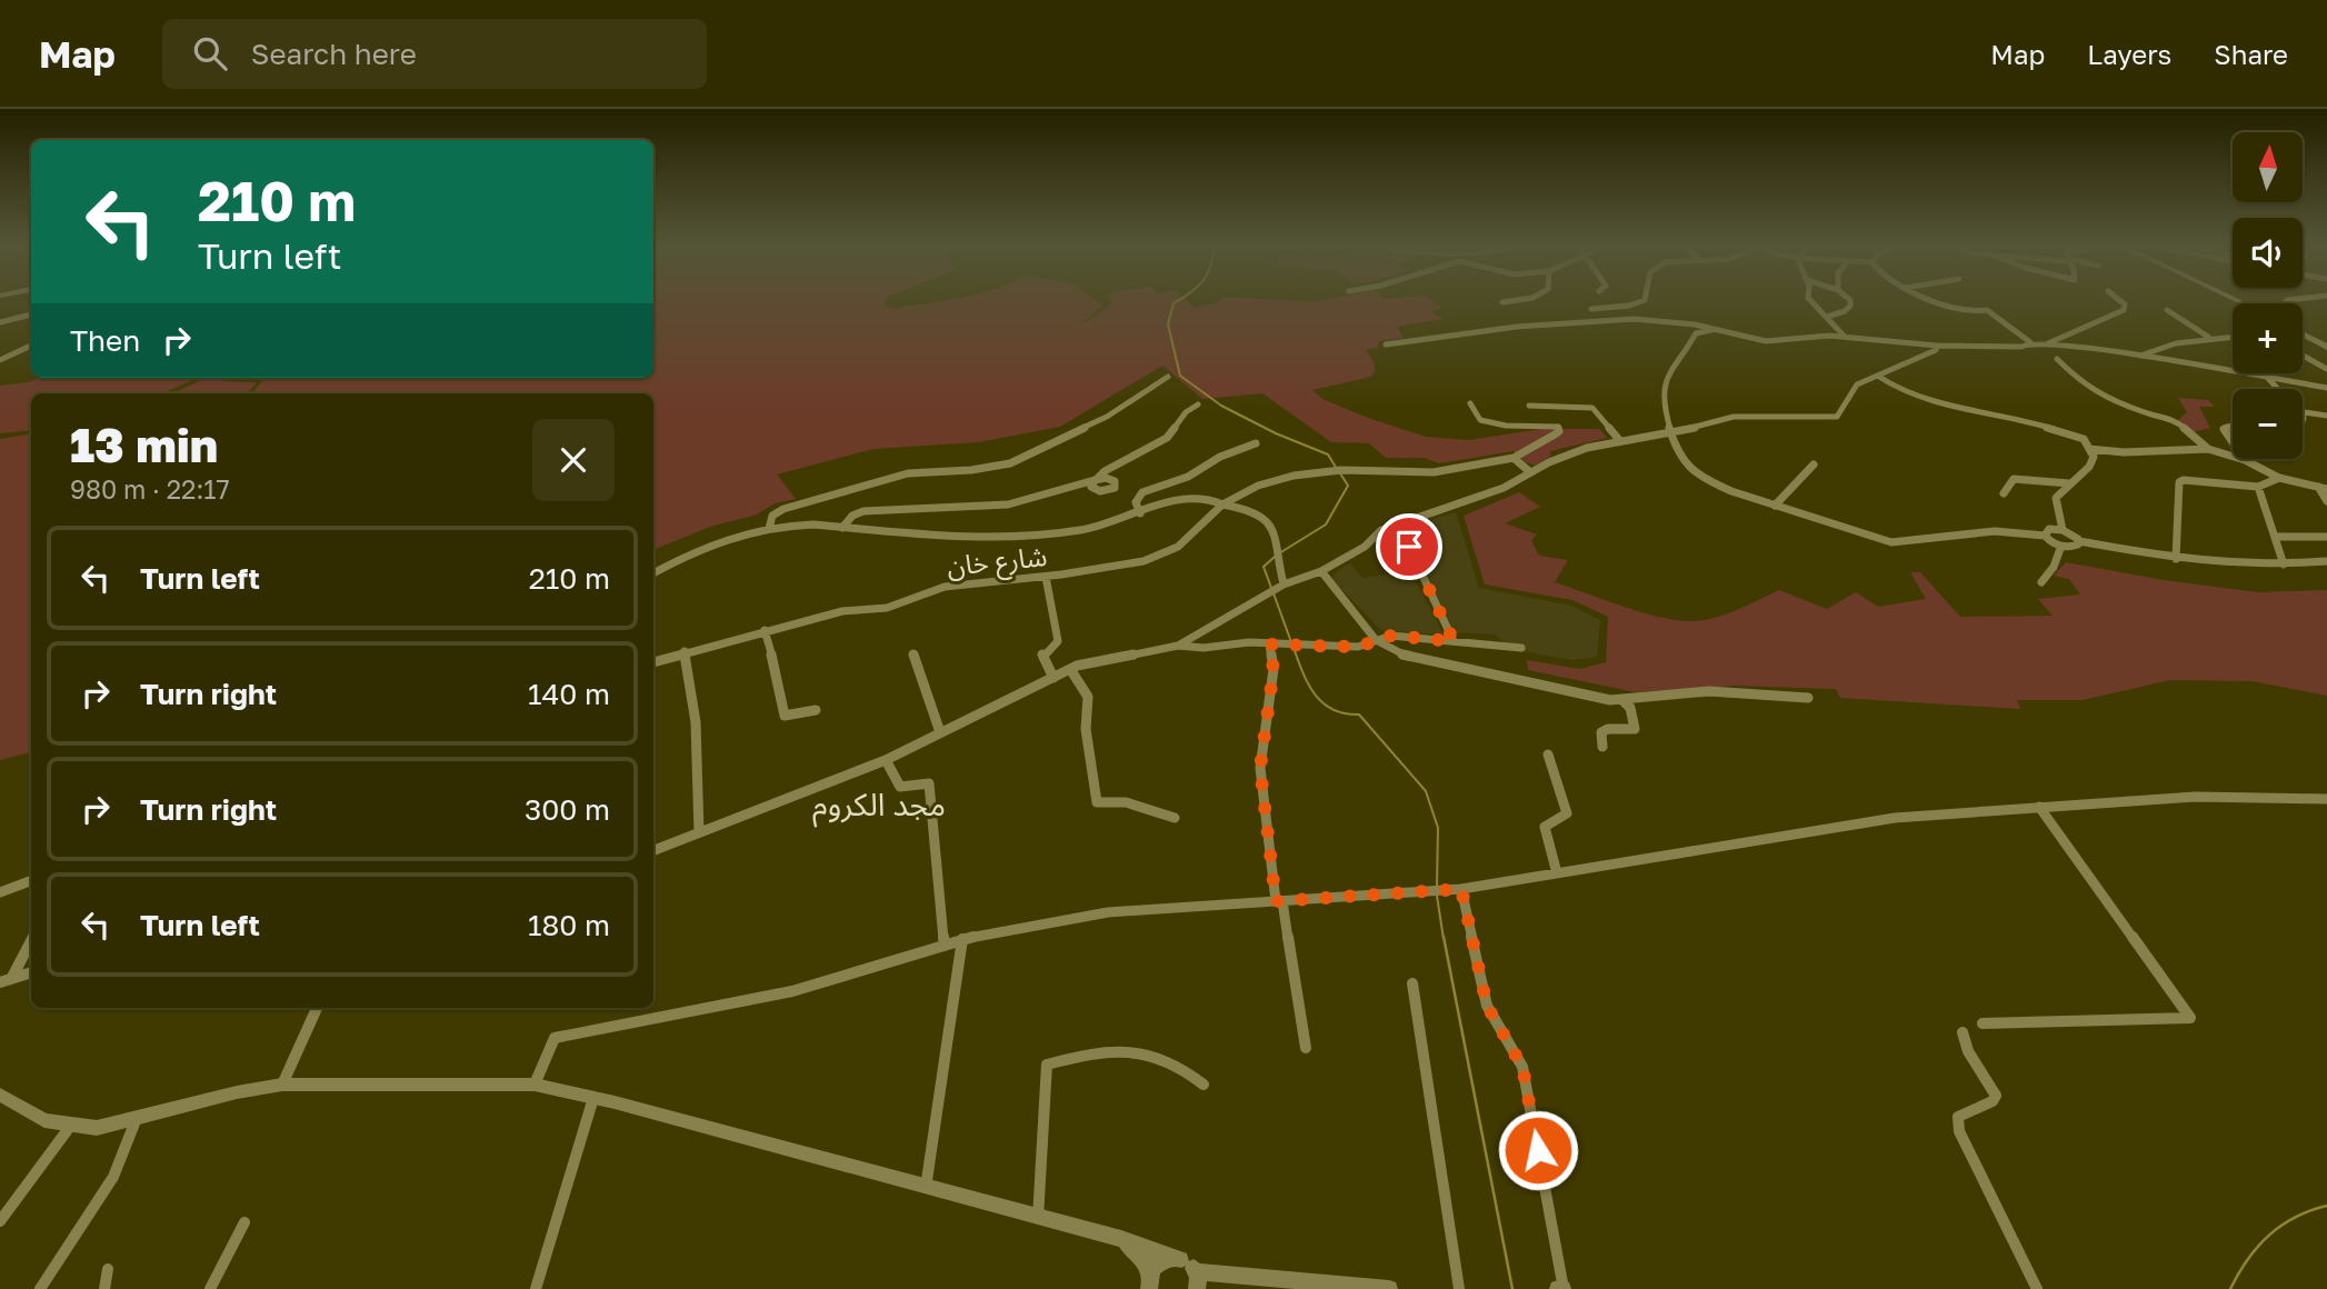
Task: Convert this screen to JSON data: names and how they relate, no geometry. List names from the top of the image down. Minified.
{"streets":{"street":["شارع خان"]},"districts":["مجد الكروم"],"north":"top","page":{"header":"Map","search":"Search here","nav":["Map","Layers","Share"],"map_buttons":["+","−"],"turn":["210 m","Turn left"],"then":"Then","heading":["13 min","980 m · 22:17"],"list":[{"name":"Turn left","value":"210 m"},{"name":"Turn right","value":"140 m"},{"name":"Turn right","value":"300 m"},{"name":"Turn left","value":"180 m"}]}}
